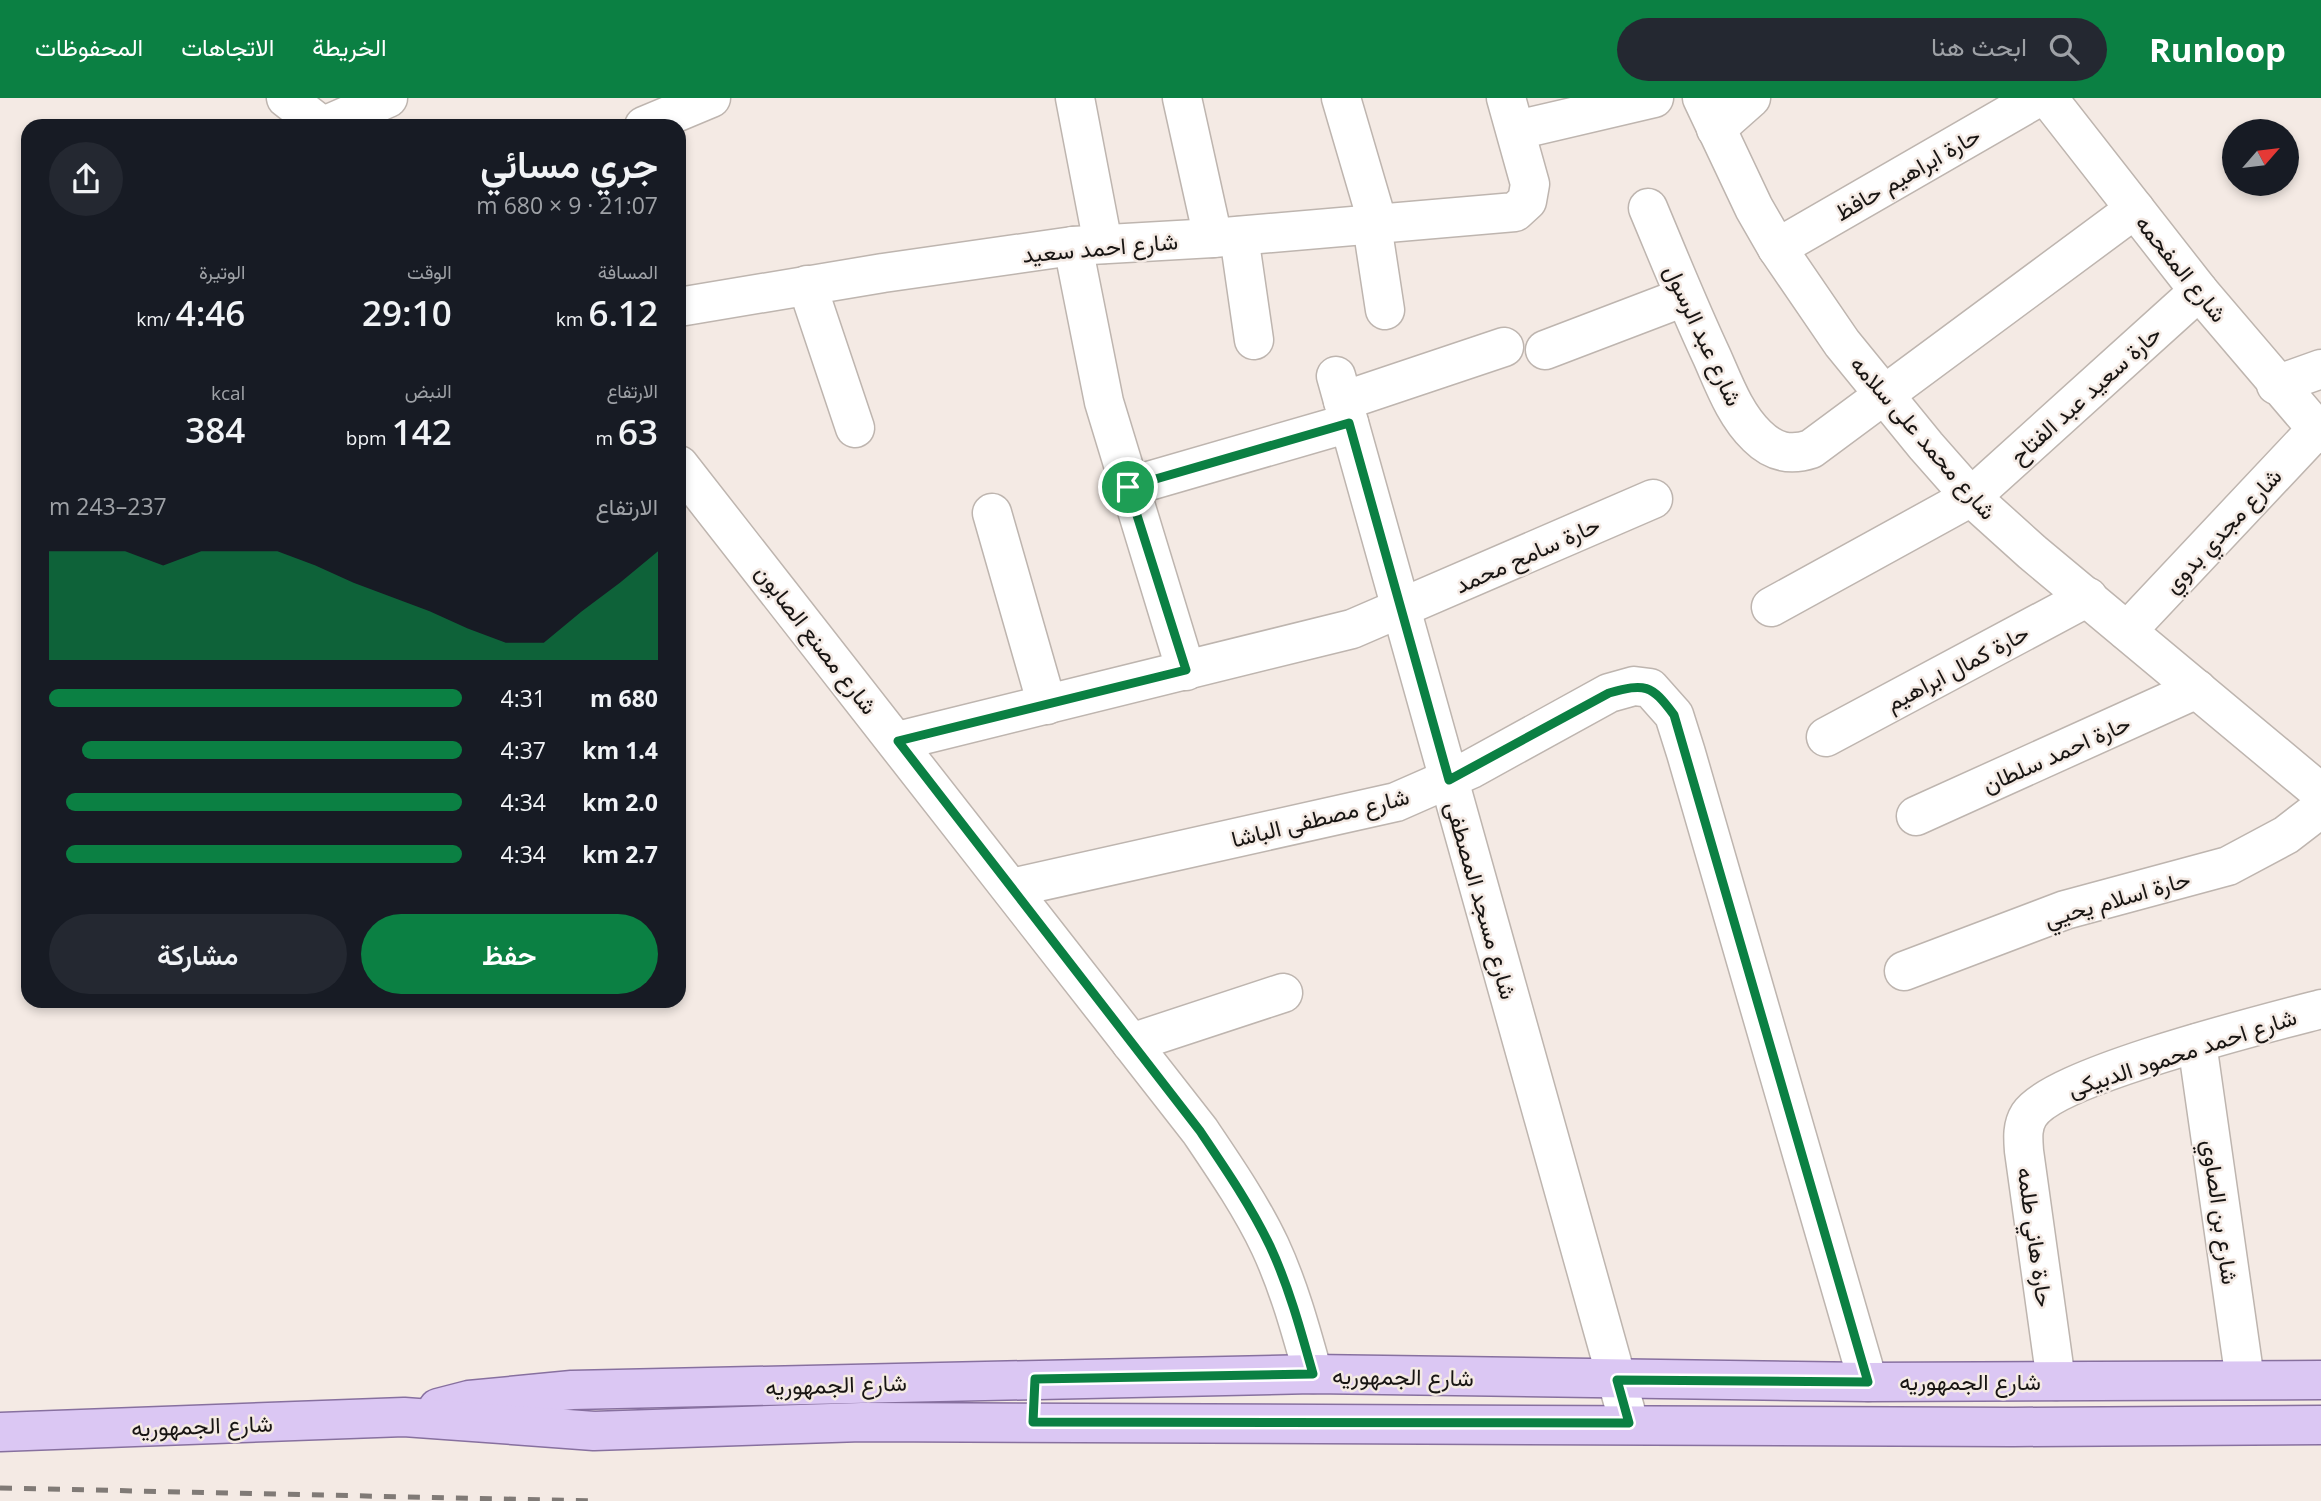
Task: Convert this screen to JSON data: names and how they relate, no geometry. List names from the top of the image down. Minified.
{"streets":{"main road":["شارع الجمهوريه"],"street":["حارة ابراهيم حافظ","شارع احمد سعيد","شارع المفحمه","شارع عبد الرسول","حارة سعيد عبد الفتاح","شارع محمد على سلامه","شارع مجدي بدوي","حارة سامح محمد","شارع مصنع الصابون","حارة كمال ابراهيم","حارة احمد سلطان","شارع مصطفى الباشا","حارة اسلام يحيي","شارع مسجد المصطفى","شارع احمد محمود الدبيكى","شارع بن الصاوي","حارة هاني طلمه"]},"crossings":[["حارة ابراهيم حافظ","شارع محمد على سلامه"],["شارع المفحمه","شارع عبد الرسول"],["شارع المفحمه","حارة سعيد عبد الفتاح"],["شارع المفحمه","شارع مجدي بدوي"],["شارع عبد الرسول","شارع محمد على سلامه"],["حارة سعيد عبد الفتاح","شارع محمد على سلامه"],["شارع محمد على سلامه","شارع مجدي بدوي"],["شارع محمد على سلامه","حارة كمال ابراهيم"],["شارع محمد على سلامه","حارة احمد سلطان"],["شارع محمد على سلامه","حارة اسلام يحيي"],["حارة سامح محمد","شارع مصنع الصابون"],["حارة سامح محمد","شارع مسجد المصطفى"],["شارع مصنع الصابون","شارع مصطفى الباشا"],["شارع مصنع الصابون","شارع الجمهوريه"],["شارع مصطفى الباشا","شارع مسجد المصطفى"],["شارع مصطفى الباشا","شارع الجمهوريه"],["شارع مسجد المصطفى","شارع الجمهوريه"],["شارع احمد محمود الدبيكى","شارع بن الصاوي"],["شارع احمد محمود الدبيكى","حارة هاني طلمه"],["شارع بن الصاوي","شارع الجمهوريه"],["حارة هاني طلمه","شارع الجمهوريه"]],"north":"top right","page":{"header":"Runloop","search":"ابحث هنا","nav":["الخريطة","الاتجاهات","المحفوظات"],"heading":["جري مسائي","21:07 · 9 × 680 m"],"stats":[["المسافة","6.12 km"],["الوقت","29:10"],["الوتيرة","4:46 /km"],["الارتفاع","63 m"],["النبض","142 bpm"],["kcal","384"]],"chart":["الارتفاع","237–243 m"],"list":[{"name":"680 m","note":"4:31"},{"name":"1.4 km","note":"4:37"},{"name":"2.0 km","note":"4:34"},{"name":"2.7 km","note":"4:34"}],"buttons":["حفظ","مشاركة"]}}
